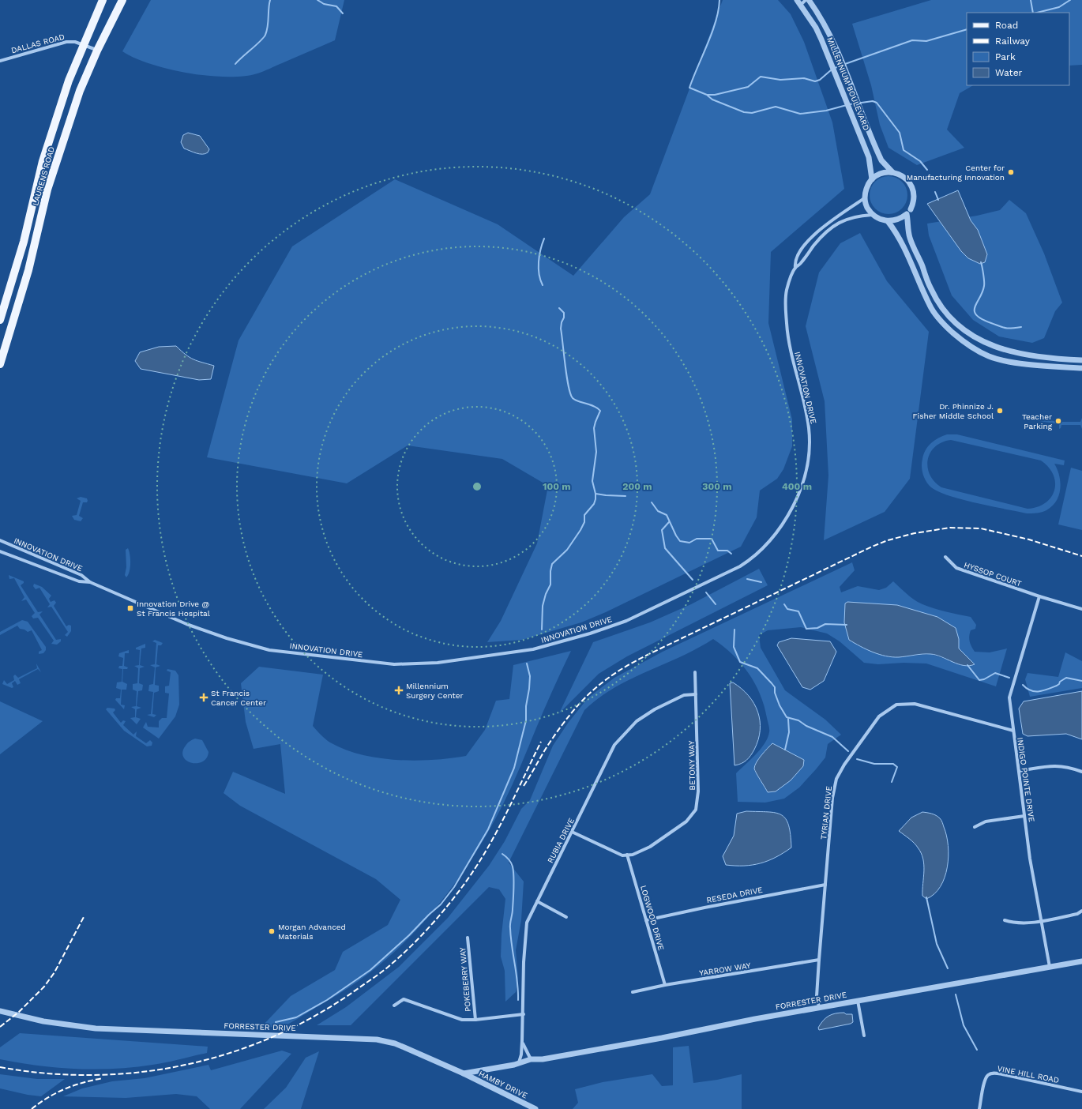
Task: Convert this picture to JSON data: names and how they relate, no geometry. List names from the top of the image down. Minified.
{"streets":{"main road":["LAURENS ROAD"],"street":["DALLAS ROAD","MILLENNIUM BOULEVARD","INNOVATION DRIVE","HYSSOP COURT","BETONY WAY","INDIGO POINTE DRIVE","TYRIAN DRIVE","RUBIA DRIVE","RESEDA DRIVE","LOGWOOD DRIVE","YARROW WAY","POKEBERRY WAY","FORRESTER DRIVE","VINE HILL ROAD","HAMBY DRIVE"]},"crossings":[["DALLAS ROAD","LAURENS ROAD"],["MILLENNIUM BOULEVARD","INNOVATION DRIVE"],["HYSSOP COURT","INDIGO POINTE DRIVE"],["BETONY WAY","RUBIA DRIVE"],["BETONY WAY","LOGWOOD DRIVE"],["INDIGO POINTE DRIVE","TYRIAN DRIVE"],["INDIGO POINTE DRIVE","FORRESTER DRIVE"],["TYRIAN DRIVE","RESEDA DRIVE"],["TYRIAN DRIVE","YARROW WAY"],["TYRIAN DRIVE","FORRESTER DRIVE"],["RUBIA DRIVE","FORRESTER DRIVE"],["RESEDA DRIVE","LOGWOOD DRIVE"],["LOGWOOD DRIVE","YARROW WAY"],["FORRESTER DRIVE","HAMBY DRIVE"]],"places":{"other":["Center for Manufacturing Innovation","Dr. Phinnize J. Fisher Middle School","Teacher Parking","Morgan Advanced Materials"],"transit":["Innovation Drive @ St Francis Hospital"],"health":["Millennium Surgery Center","St Francis Cancer Center"]},"legend":["Road","Railway","Park","Water"],"rings":["100 m","200 m","300 m","400 m"]}
